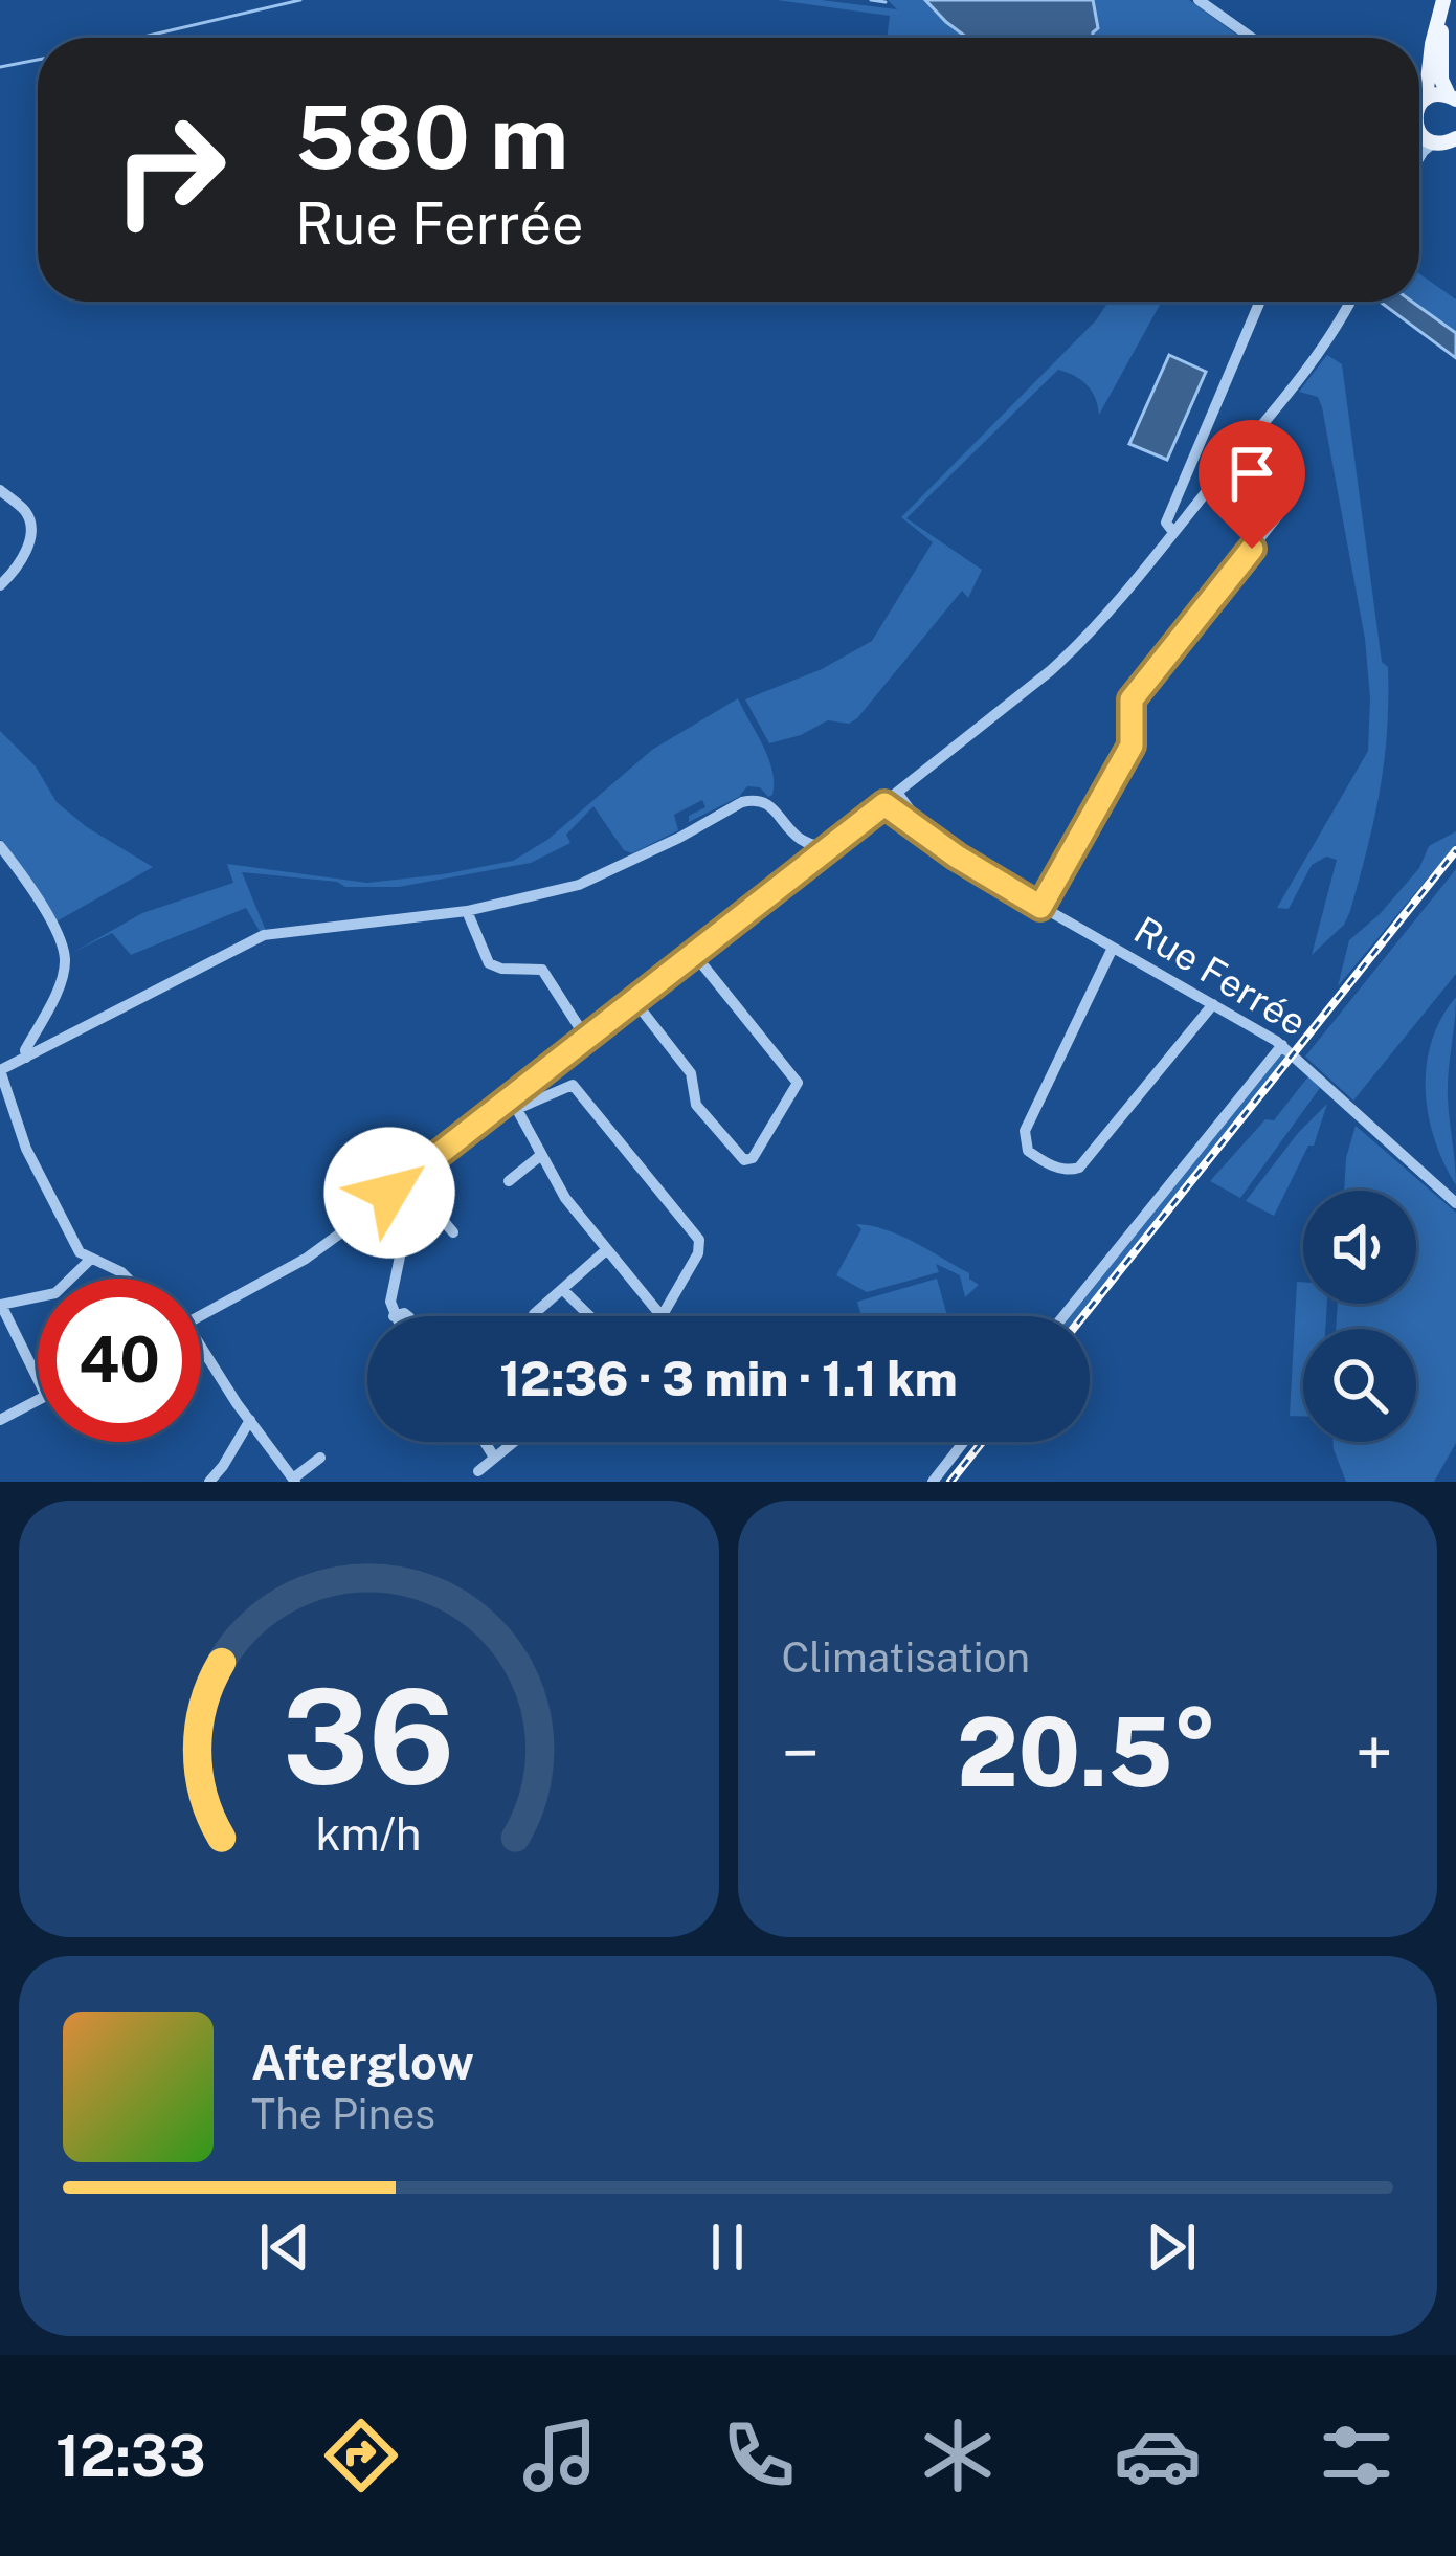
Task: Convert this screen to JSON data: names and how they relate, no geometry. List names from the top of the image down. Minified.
{"streets":{"street":["Rue Ferrée"]},"page":{"turn":["580 m","Rue Ferrée"],"limit":"40","trip":"12:36 · 3 min · 1.1 km","tile":"Climatisation","heat":["−","20.5°","+"],"song":["Afterglow","The Pines"],"tabs":"12:33","gauge":["36","km/h"]}}
